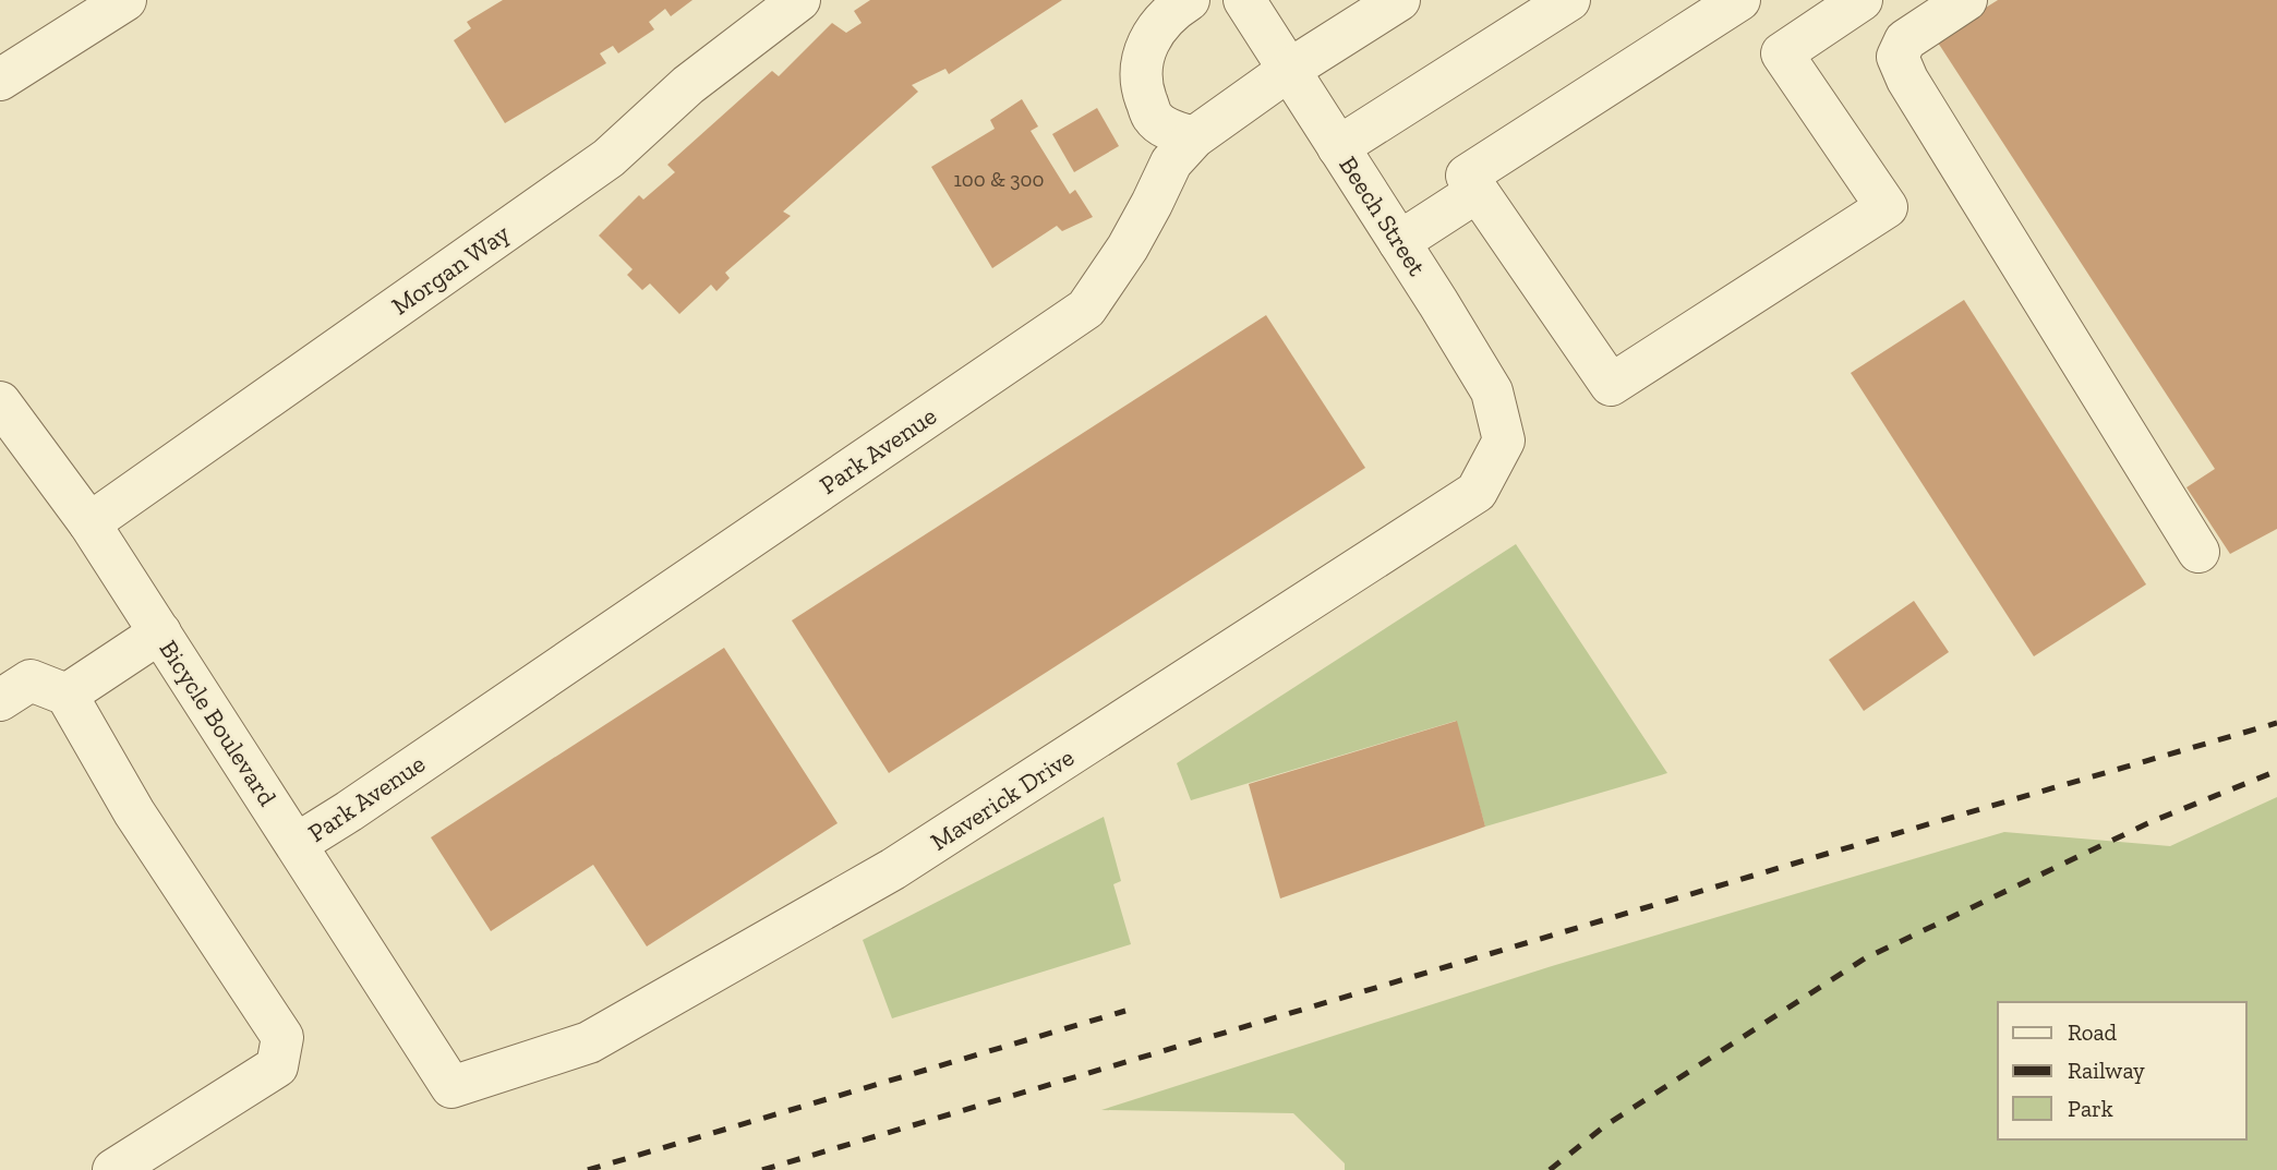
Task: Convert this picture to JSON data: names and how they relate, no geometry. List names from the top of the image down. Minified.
{"streets":{"street":["Beech Street","Morgan Way","Park Avenue","Bicycle Boulevard","Maverick Drive"]},"crossings":[["Beech Street","Park Avenue"],["Beech Street","Maverick Drive"],["Morgan Way","Bicycle Boulevard"],["Park Avenue","Bicycle Boulevard"],["Bicycle Boulevard","Maverick Drive"]],"house_numbers":["100 & 300"],"legend":["Road","Railway","Park"]}
